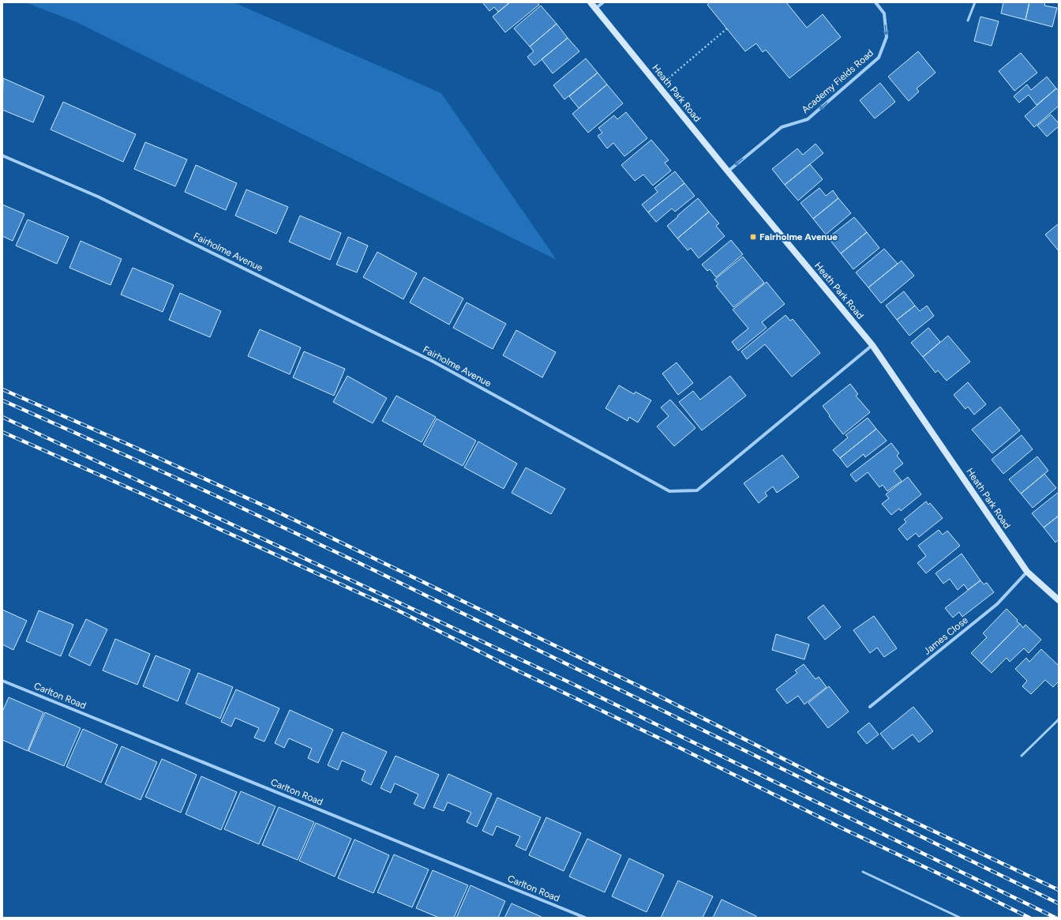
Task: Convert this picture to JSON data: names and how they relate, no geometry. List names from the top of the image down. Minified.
{"streets":{"street":["Academy Fields Road","Heath Park Road","Fairholme Avenue","James Close","Carlton Road"]},"crossings":[["Academy Fields Road","Heath Park Road"],["Heath Park Road","Fairholme Avenue"],["Heath Park Road","James Close"]],"one_way":["Academy Fields Road"],"places":{"transit":["Fairholme Avenue"]}}
